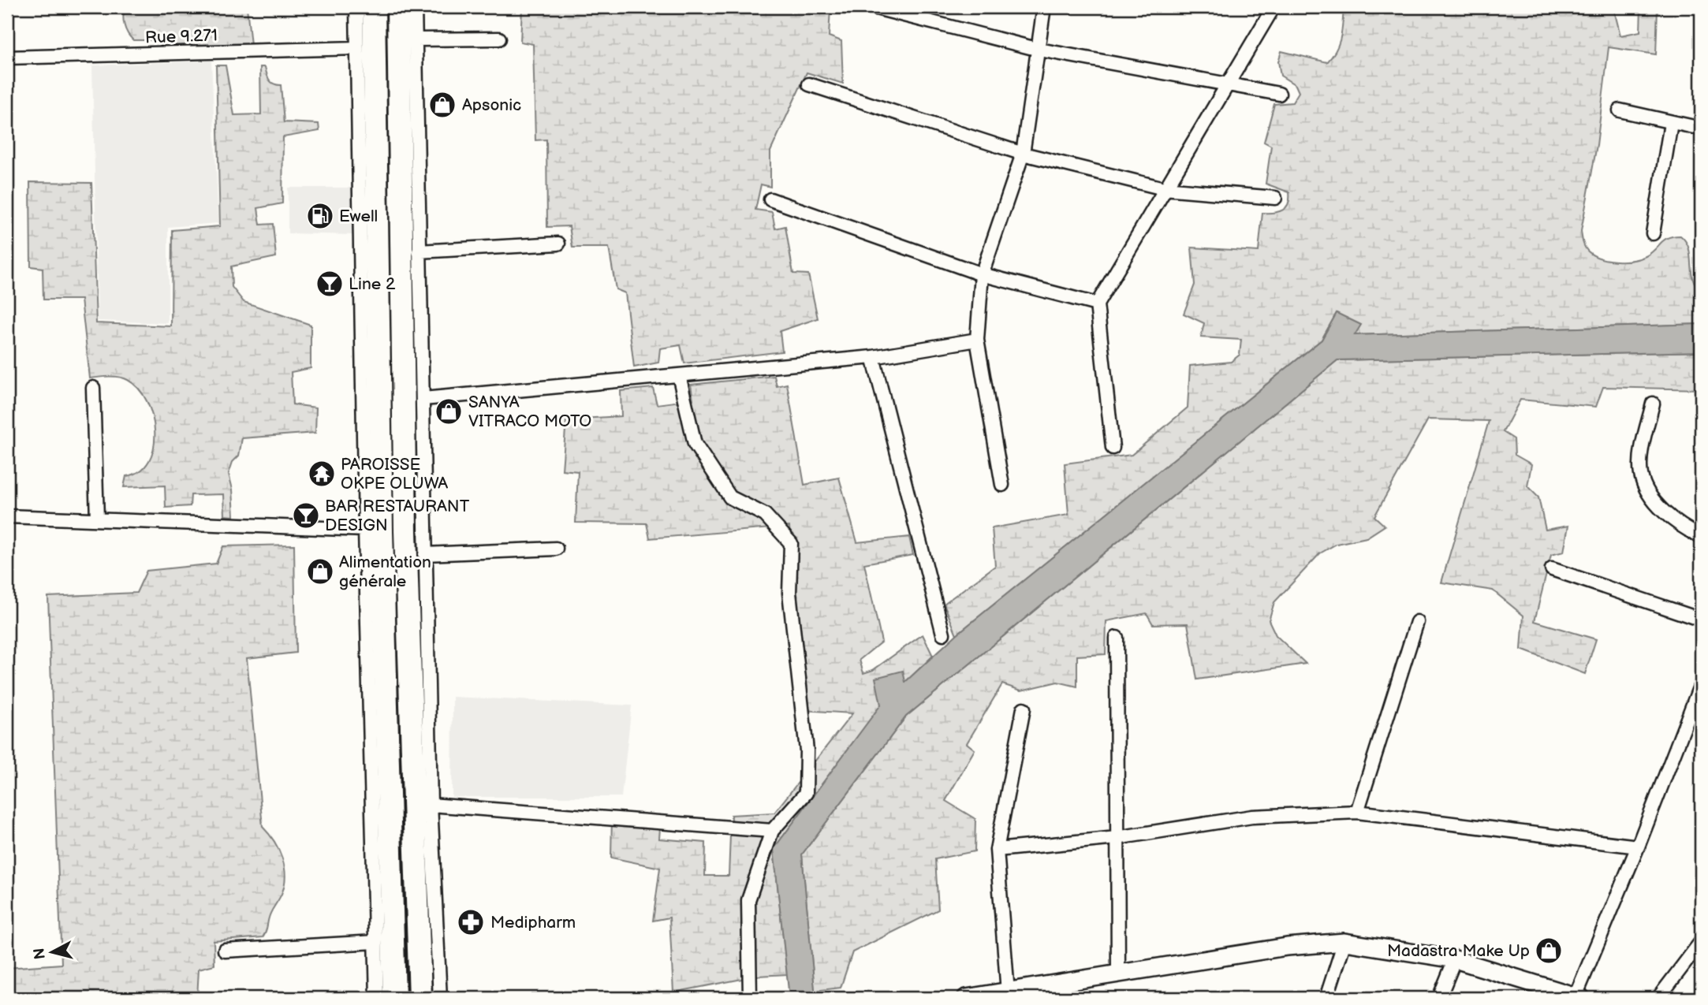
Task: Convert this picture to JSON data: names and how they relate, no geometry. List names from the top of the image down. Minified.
{"streets":{"street":["Rue 9.271"]},"places":{"shop":["Apsonic","SANYA VITRACO MOTO","Alimentation générale","Madastra Make Up"],"fuel station":["Ewell"],"bar":["Line 2","BAR RESTAURANT DESIGN"],"temple":["PAROISSE OKPE OLUWA"],"pharmacy":["Medipharm"]},"north":"left"}
